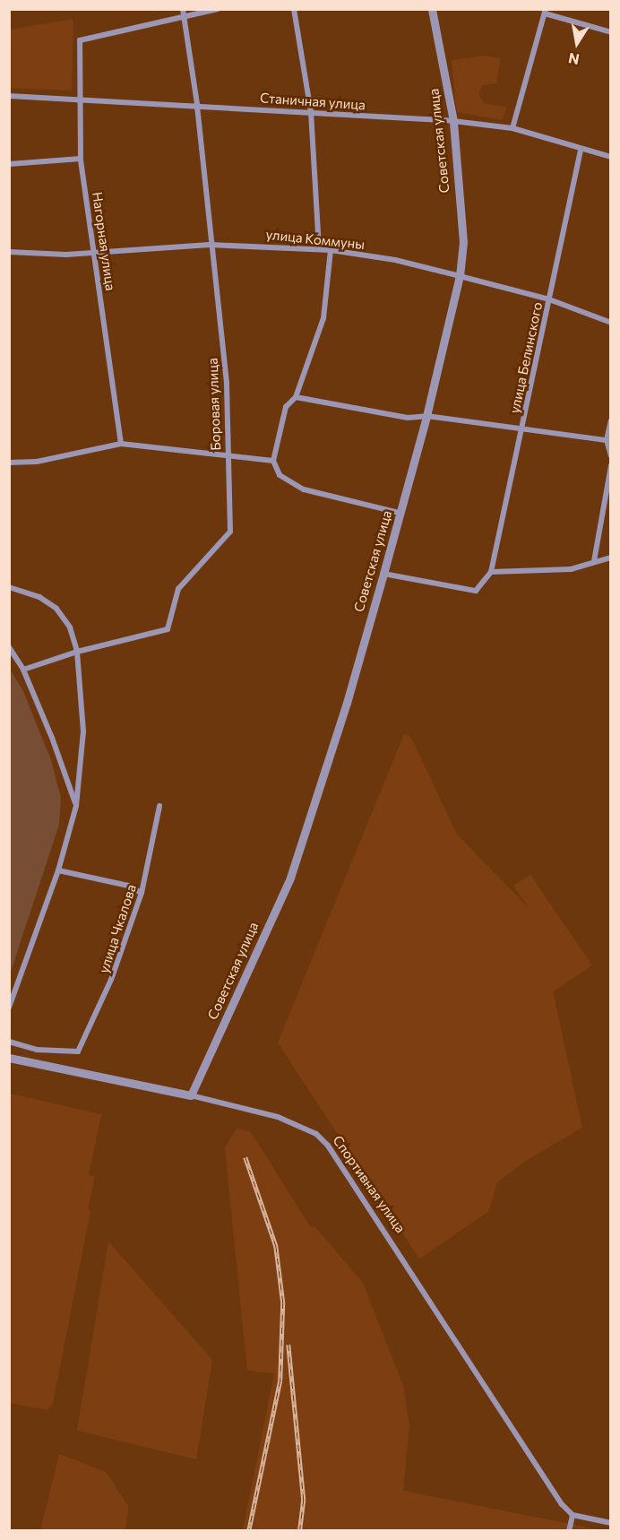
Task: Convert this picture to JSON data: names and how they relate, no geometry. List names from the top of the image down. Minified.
{"streets":{"street":["Станичная улица","Советская улица","улица Коммуны","Нагорная улица","улица Белинского","Боровая улица","улица Чкалова","Спортивная улица"]},"crossings":[["Станичная улица","Советская улица"],["Станичная улица","Нагорная улица"],["Станичная улица","улица Белинского"],["Станичная улица","Боровая улица"],["Советская улица","улица Коммуны"],["Советская улица","Спортивная улица"],["улица Коммуны","Нагорная улица"],["улица Коммуны","улица Белинского"],["улица Коммуны","Боровая улица"],["Нагорная улица","Боровая улица"]],"north":"bottom"}
